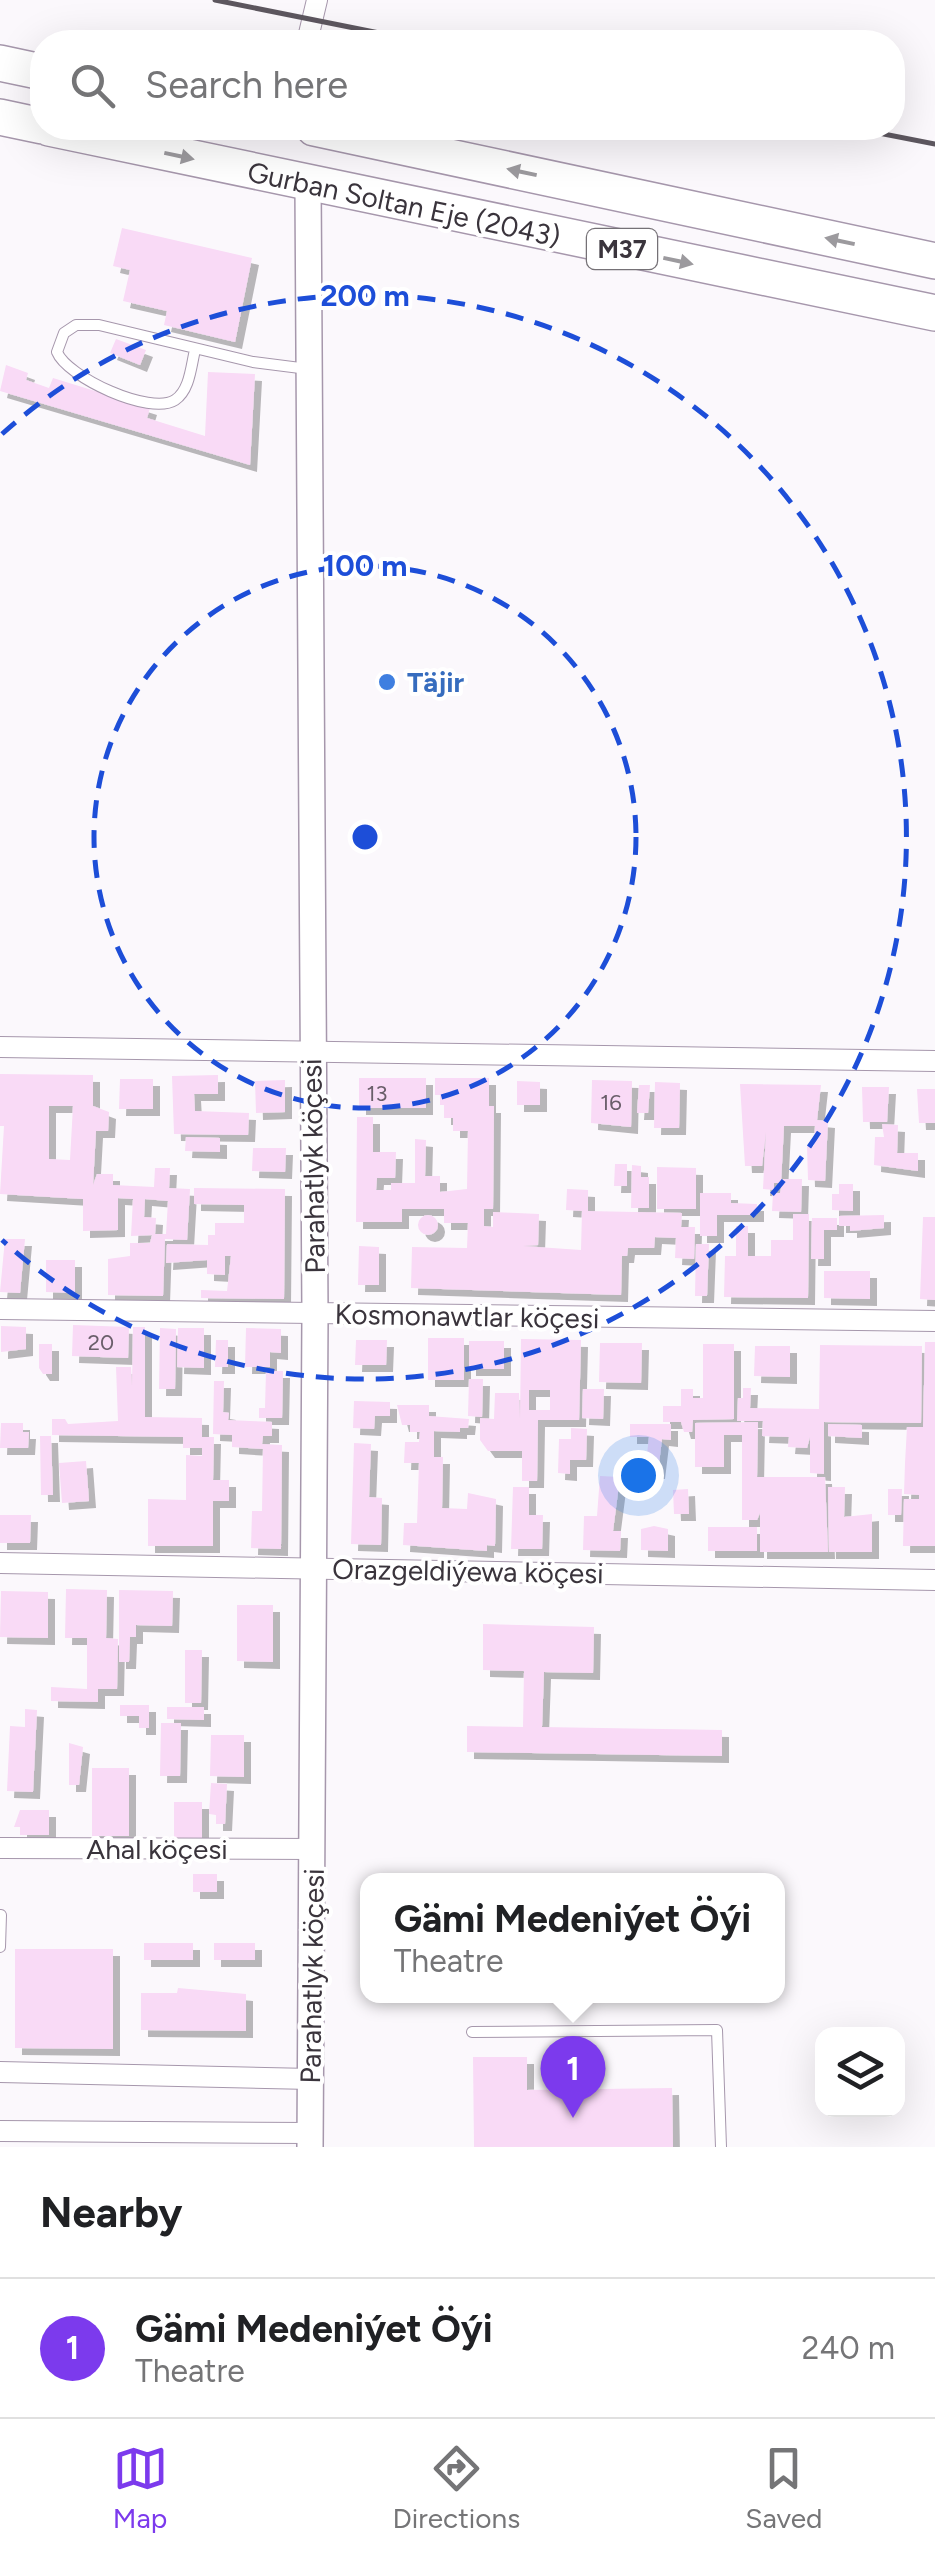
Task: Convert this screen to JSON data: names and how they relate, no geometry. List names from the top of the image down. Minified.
{"streets":{"highway":["Gurban Soltan Eje (2043)","M37"],"street":["Parahatlyk köçesi","Kosmonawtlar köçesi","Orazgeldiýewa köçesi","Ahal köçesi"]},"crossings":[["Gurban Soltan Eje (2043)","Parahatlyk köçesi"],["Parahatlyk köçesi","Kosmonawtlar köçesi"],["Parahatlyk köçesi","Orazgeldiýewa köçesi"],["Parahatlyk köçesi","Ahal köçesi"]],"places":["Täjir"],"house_numbers":["13","16","20"],"page":{"search":"Search here","popup":["Gämi Medeniýet Öýi","Theatre"],"pins":"1","heading":"Nearby","list":[{"mark":"1","name":"Gämi Medeniýet Öýi","note":"Theatre","value":"240 m"}],"nav":["Map","Directions","Saved"]},"rings":["200 m","100 m"]}
